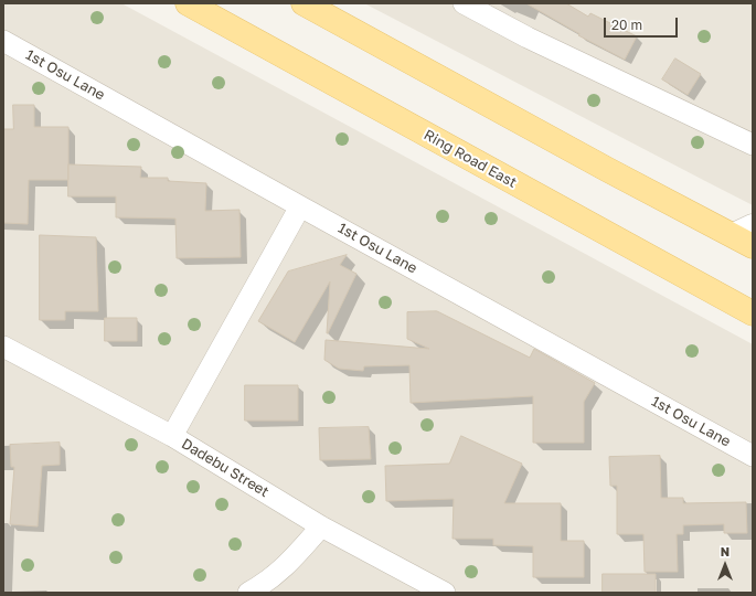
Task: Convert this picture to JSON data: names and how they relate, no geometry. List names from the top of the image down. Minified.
{"streets":{"main road":["Ring Road East"],"street":["1st Osu Lane","Dadebu Street"]},"scale_bar":"20 m","north":"top"}
